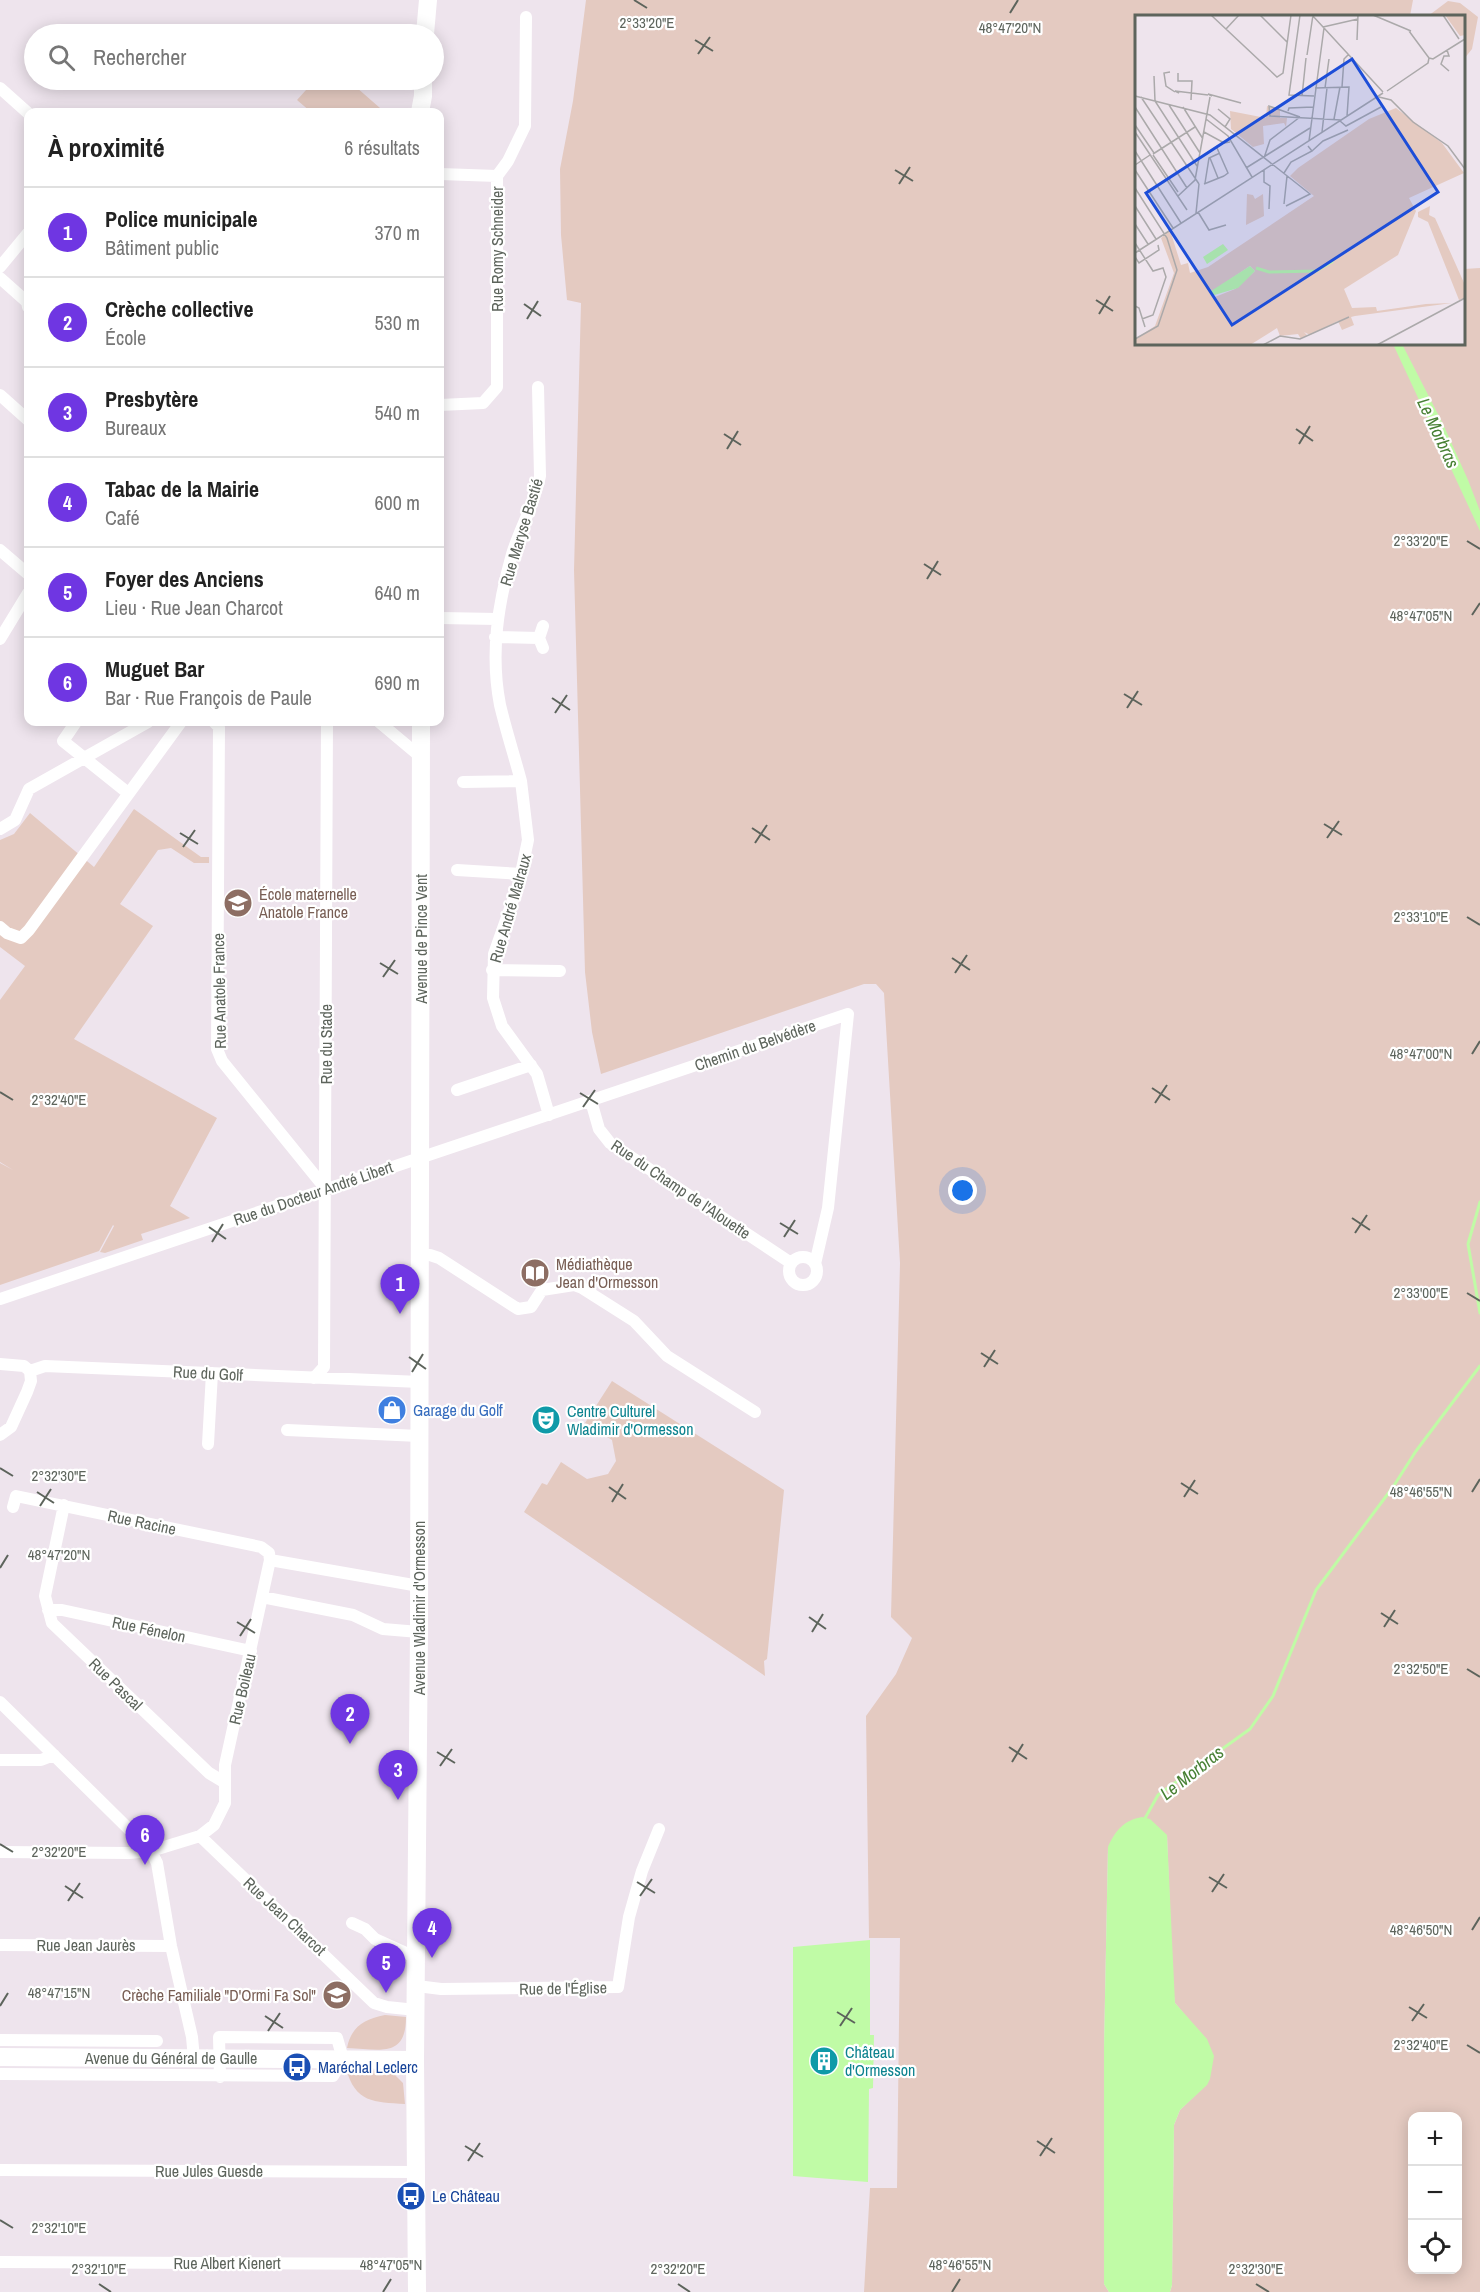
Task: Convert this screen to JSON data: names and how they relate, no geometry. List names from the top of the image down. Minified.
{"streets":{"main road":["Avenue de Pince Vent","Avenue Wladimir d'Ormesson","Avenue du Général de Gaulle"],"street":["Rue Romy Schneider","Rue Maryse Bastié","Rue André Malraux","Rue Anatole France","Rue du Stade","Chemin du Belvédère","Rue du Champ de l'Alouette","Rue du Docteur André Libert","Rue du Golf","Rue Racine","Rue Fénelon","Rue Pascal","Rue Boileau","Rue Jean Charcot","Rue Jean Jaurès","Rue de l'Église","Rue Jules Guesde","Rue Albert Kienert"]},"crossings":[["Rue Maryse Bastié","Rue André Malraux"],["Rue André Malraux","Chemin du Belvédère"],["Avenue de Pince Vent","Chemin du Belvédère"],["Avenue de Pince Vent","Rue du Docteur André Libert"],["Avenue de Pince Vent","Avenue Wladimir d'Ormesson"],["Rue Anatole France","Rue du Stade"],["Rue Anatole France","Rue du Docteur André Libert"],["Rue du Stade","Rue du Docteur André Libert"],["Chemin du Belvédère","Rue du Champ de l'Alouette"],["Chemin du Belvédère","Rue du Docteur André Libert"],["Chemin du Belvédère","Avenue Wladimir d'Ormesson"],["Rue du Docteur André Libert","Avenue Wladimir d'Ormesson"],["Rue du Golf","Avenue Wladimir d'Ormesson"],["Rue Racine","Avenue Wladimir d'Ormesson"],["Avenue Wladimir d'Ormesson","Rue Jean Charcot"],["Avenue Wladimir d'Ormesson","Rue de l'Église"],["Avenue Wladimir d'Ormesson","Avenue du Général de Gaulle"],["Avenue Wladimir d'Ormesson","Rue Jules Guesde"],["Avenue Wladimir d'Ormesson","Rue Albert Kienert"],["Rue Fénelon","Rue Pascal"],["Rue Fénelon","Rue Boileau"],["Rue Pascal","Rue Boileau"]],"water":["Le Morbras"],"places":{"school or university":["École maternelle Anatole France","Crèche Familiale \"D'Ormi Fa Sol\""],"library":["Médiathèque Jean d'Ormesson"],"shop":["Garage du Golf"],"theatre":["Centre Culturel Wladimir d'Ormesson"],"building":["Château d'Ormesson"],"bus stop":["Maréchal Leclerc","Le Château"]},"page":{"search":"Rechercher","heading":["À proximité","6 résultats"],"list":[{"mark":"1","name":"Police municipale","note":"Bâtiment public","value":"370 m"},{"mark":"2","name":"Crèche collective","note":"École","value":"530 m"},{"mark":"3","name":"Presbytère","note":"Bureaux","value":"540 m"},{"mark":"4","name":"Tabac de la Mairie","note":"Café","value":"600 m"},{"mark":"5","name":"Foyer des Anciens","note":"Lieu · Rue Jean Charcot","value":"640 m"},{"mark":"6","name":"Muguet Bar","note":"Bar · Rue François de Paule","value":"690 m"}],"pins":["1","2","3","6","4","5"],"map_buttons":["+","−"]},"coordinates":["2°33'20\"E","48°47'20\"N","48°47'05\"N","2°33'10\"E","48°47'00\"N","2°32'40\"E","2°33'00\"E","2°32'30\"E","48°46'55\"N","2°32'50\"E","2°32'20\"E","48°46'50\"N","48°47'15\"N","2°32'10\"E"]}
